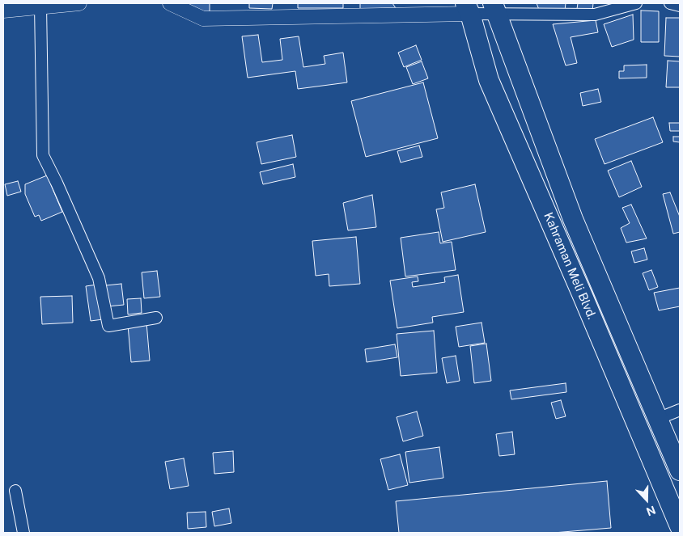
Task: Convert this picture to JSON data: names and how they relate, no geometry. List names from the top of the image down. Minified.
{"streets":{"highway":["Kahraman Meli Blvd."]},"north":"bottom"}
